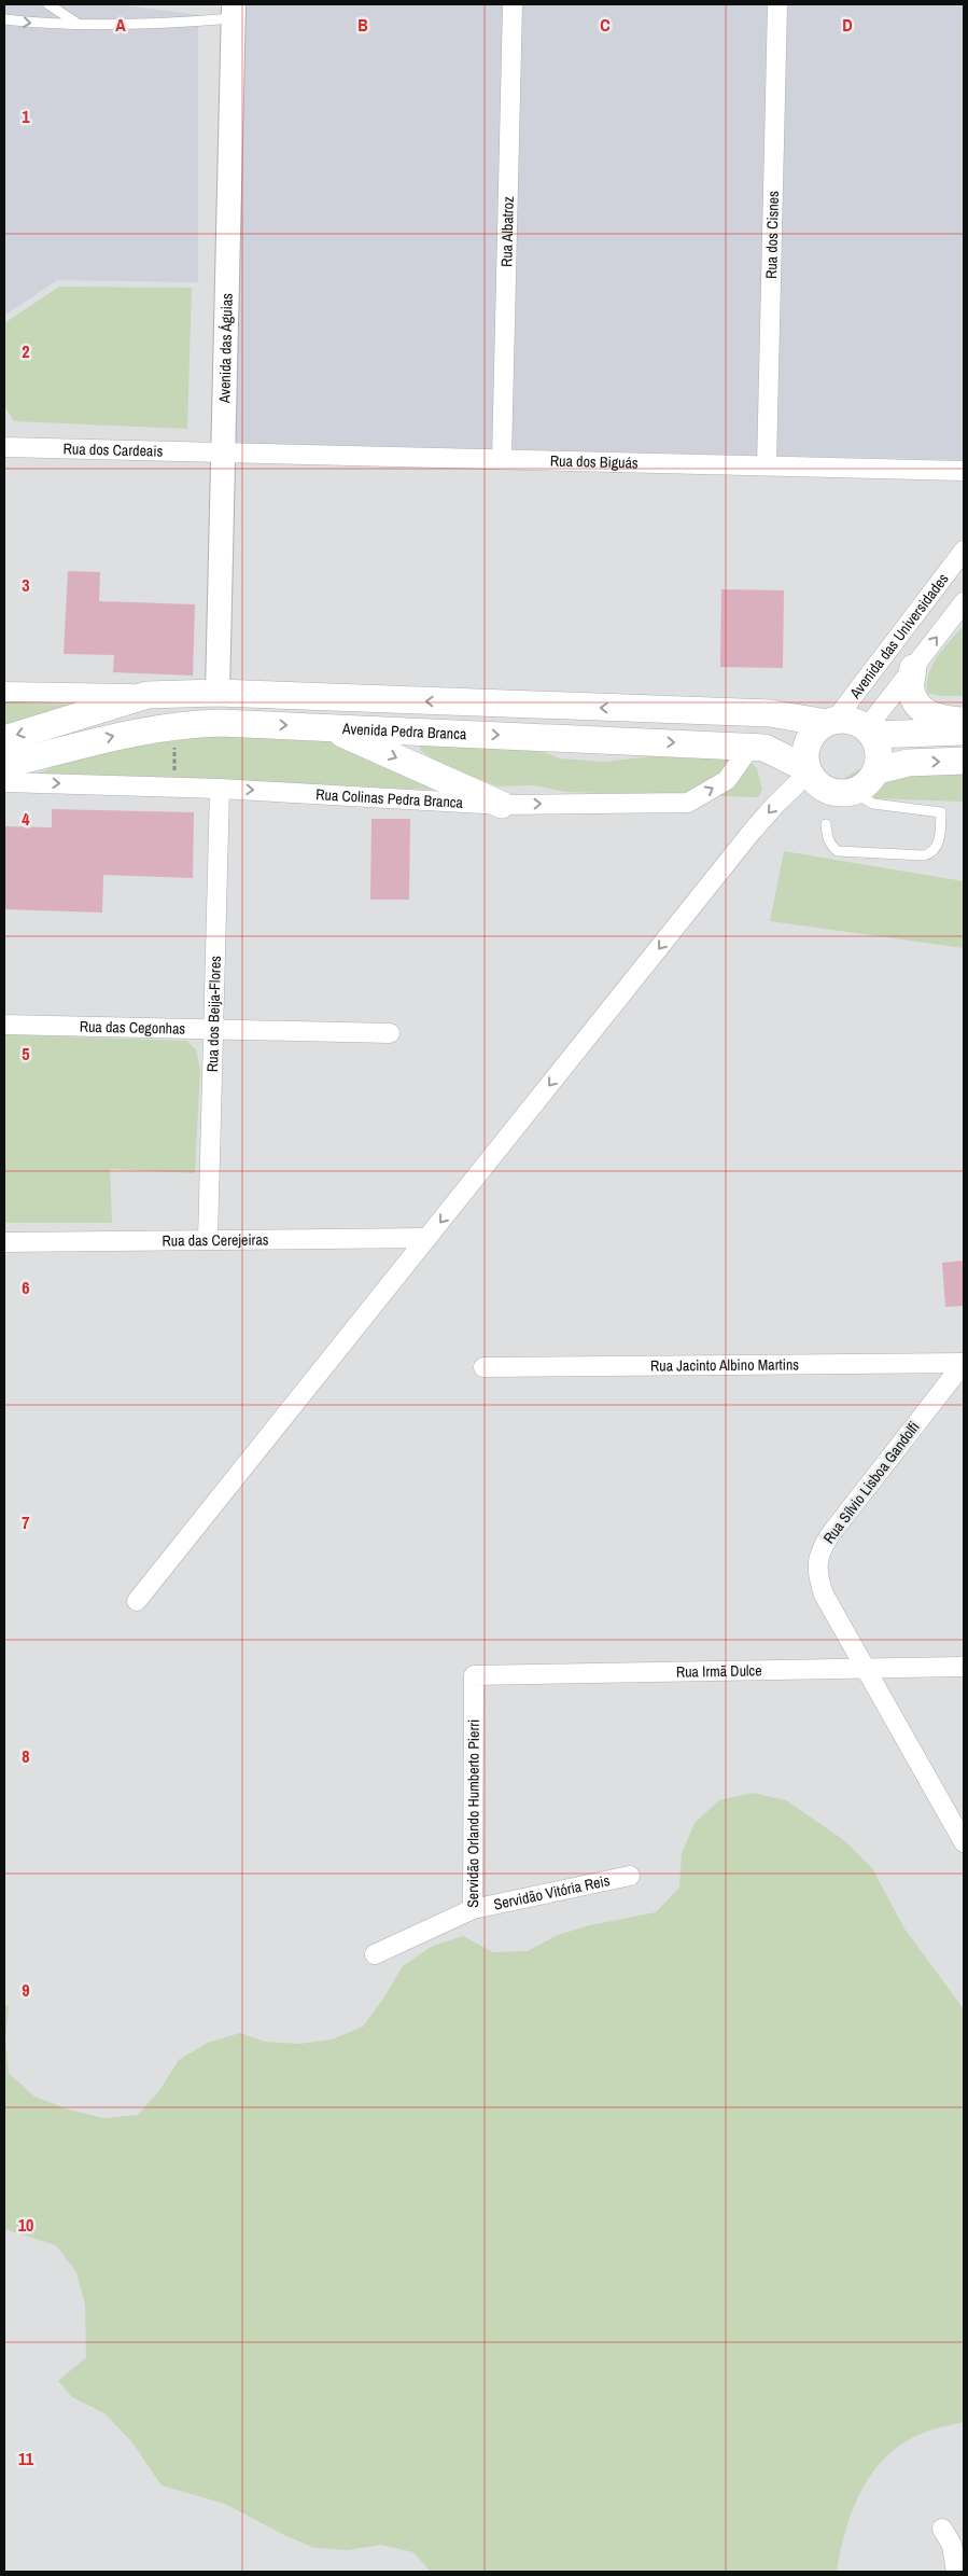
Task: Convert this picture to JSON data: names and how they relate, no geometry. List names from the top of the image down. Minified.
{"streets":{"main road":["Avenida Pedra Branca"],"street":["Rua Albatroz","Rua dos Cisnes","Avenida das Águias","Rua dos Cardeais","Rua dos Biguás","Avenida das Universidades","Rua Colinas Pedra Branca","Rua dos Beija-Flores","Rua das Cegonhas","Rua das Cerejeiras","Rua Jacinto Albino Martins","Rua Sílvio Lisboa Gandolfi","Rua Irmã Dulce","Servidão Orlando Humberto Pierri","Servidão Vitória Reis"]},"crossings":[["Rua Albatroz","Rua dos Biguás"],["Rua dos Cisnes","Rua dos Biguás"],["Avenida das Águias","Rua dos Cardeais"],["Avenida das Águias","Rua dos Biguás"],["Avenida das Águias","Avenida Pedra Branca"],["Rua dos Cardeais","Rua dos Biguás"],["Avenida das Universidades","Avenida Pedra Branca"],["Avenida Pedra Branca","Rua Colinas Pedra Branca"],["Rua Colinas Pedra Branca","Rua dos Beija-Flores"],["Rua dos Beija-Flores","Rua das Cegonhas"],["Rua dos Beija-Flores","Rua das Cerejeiras"],["Rua Jacinto Albino Martins","Rua Sílvio Lisboa Gandolfi"],["Rua Sílvio Lisboa Gandolfi","Rua Irmã Dulce"],["Rua Irmã Dulce","Servidão Orlando Humberto Pierri"],["Servidão Orlando Humberto Pierri","Servidão Vitória Reis"]],"one_way":["Rua Colinas Pedra Branca"],"grid":{"columns":["A","B","C","D"],"rows":["1","2","3","4","5","6","7","8","9","10","11"]}}
